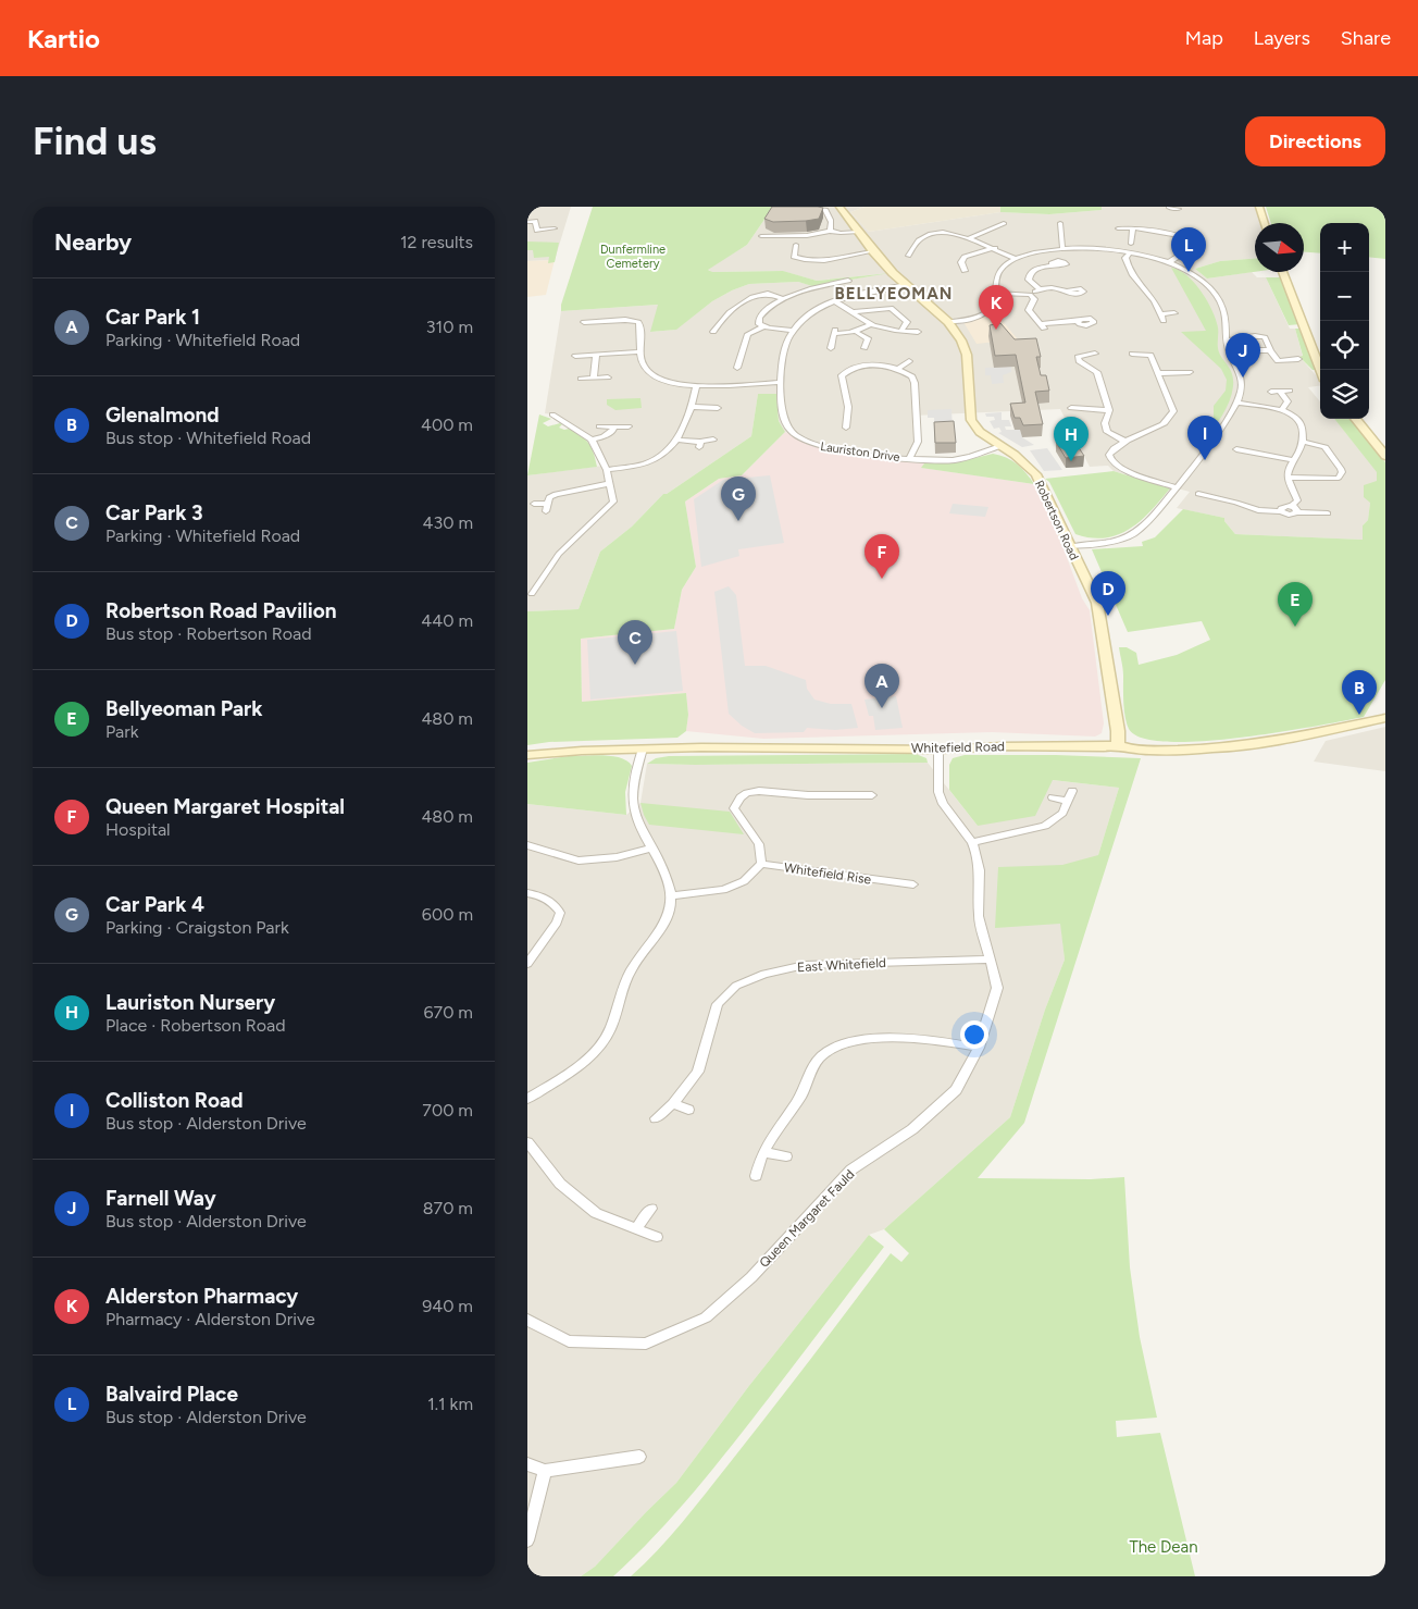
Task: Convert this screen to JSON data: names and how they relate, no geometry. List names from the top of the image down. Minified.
{"streets":{"street":["Lauriston Drive","Robertson Road","Whitefield Road","Whitefield Rise","East Whitefield","Queen Margaret Fauld"]},"crossings":[["Lauriston Drive","Robertson Road"],["Robertson Road","Whitefield Road"],["Whitefield Road","Queen Margaret Fauld"],["East Whitefield","Queen Margaret Fauld"]],"districts":["BELLYEOMAN"],"parks":["Dunfermline Cemetery","The Dean"],"north":"right","page":{"header":"Kartio","nav":["Map","Layers","Share"],"buttons":"Directions","title":"Find us","heading":["Nearby","12 results"],"map_buttons":["+","−"],"pins":["L","K","J","I","H","G","F","D","E","C","A","B"],"list":[{"mark":"A","name":"Car Park 1","note":"Parking · Whitefield Road","value":"310 m"},{"mark":"B","name":"Glenalmond","note":"Bus stop · Whitefield Road","value":"400 m"},{"mark":"C","name":"Car Park 3","note":"Parking · Whitefield Road","value":"430 m"},{"mark":"D","name":"Robertson Road Pavilion","note":"Bus stop · Robertson Road","value":"440 m"},{"mark":"E","name":"Bellyeoman Park","note":"Park","value":"480 m"},{"mark":"F","name":"Queen Margaret Hospital","note":"Hospital","value":"480 m"},{"mark":"G","name":"Car Park 4","note":"Parking · Craigston Park","value":"600 m"},{"mark":"H","name":"Lauriston Nursery","note":"Place · Robertson Road","value":"670 m"},{"mark":"I","name":"Colliston Road","note":"Bus stop · Alderston Drive","value":"700 m"},{"mark":"J","name":"Farnell Way","note":"Bus stop · Alderston Drive","value":"870 m"},{"mark":"K","name":"Alderston Pharmacy","note":"Pharmacy · Alderston Drive","value":"940 m"},{"mark":"L","name":"Balvaird Place","note":"Bus stop · Alderston Drive","value":"1.1 km"}]}}
